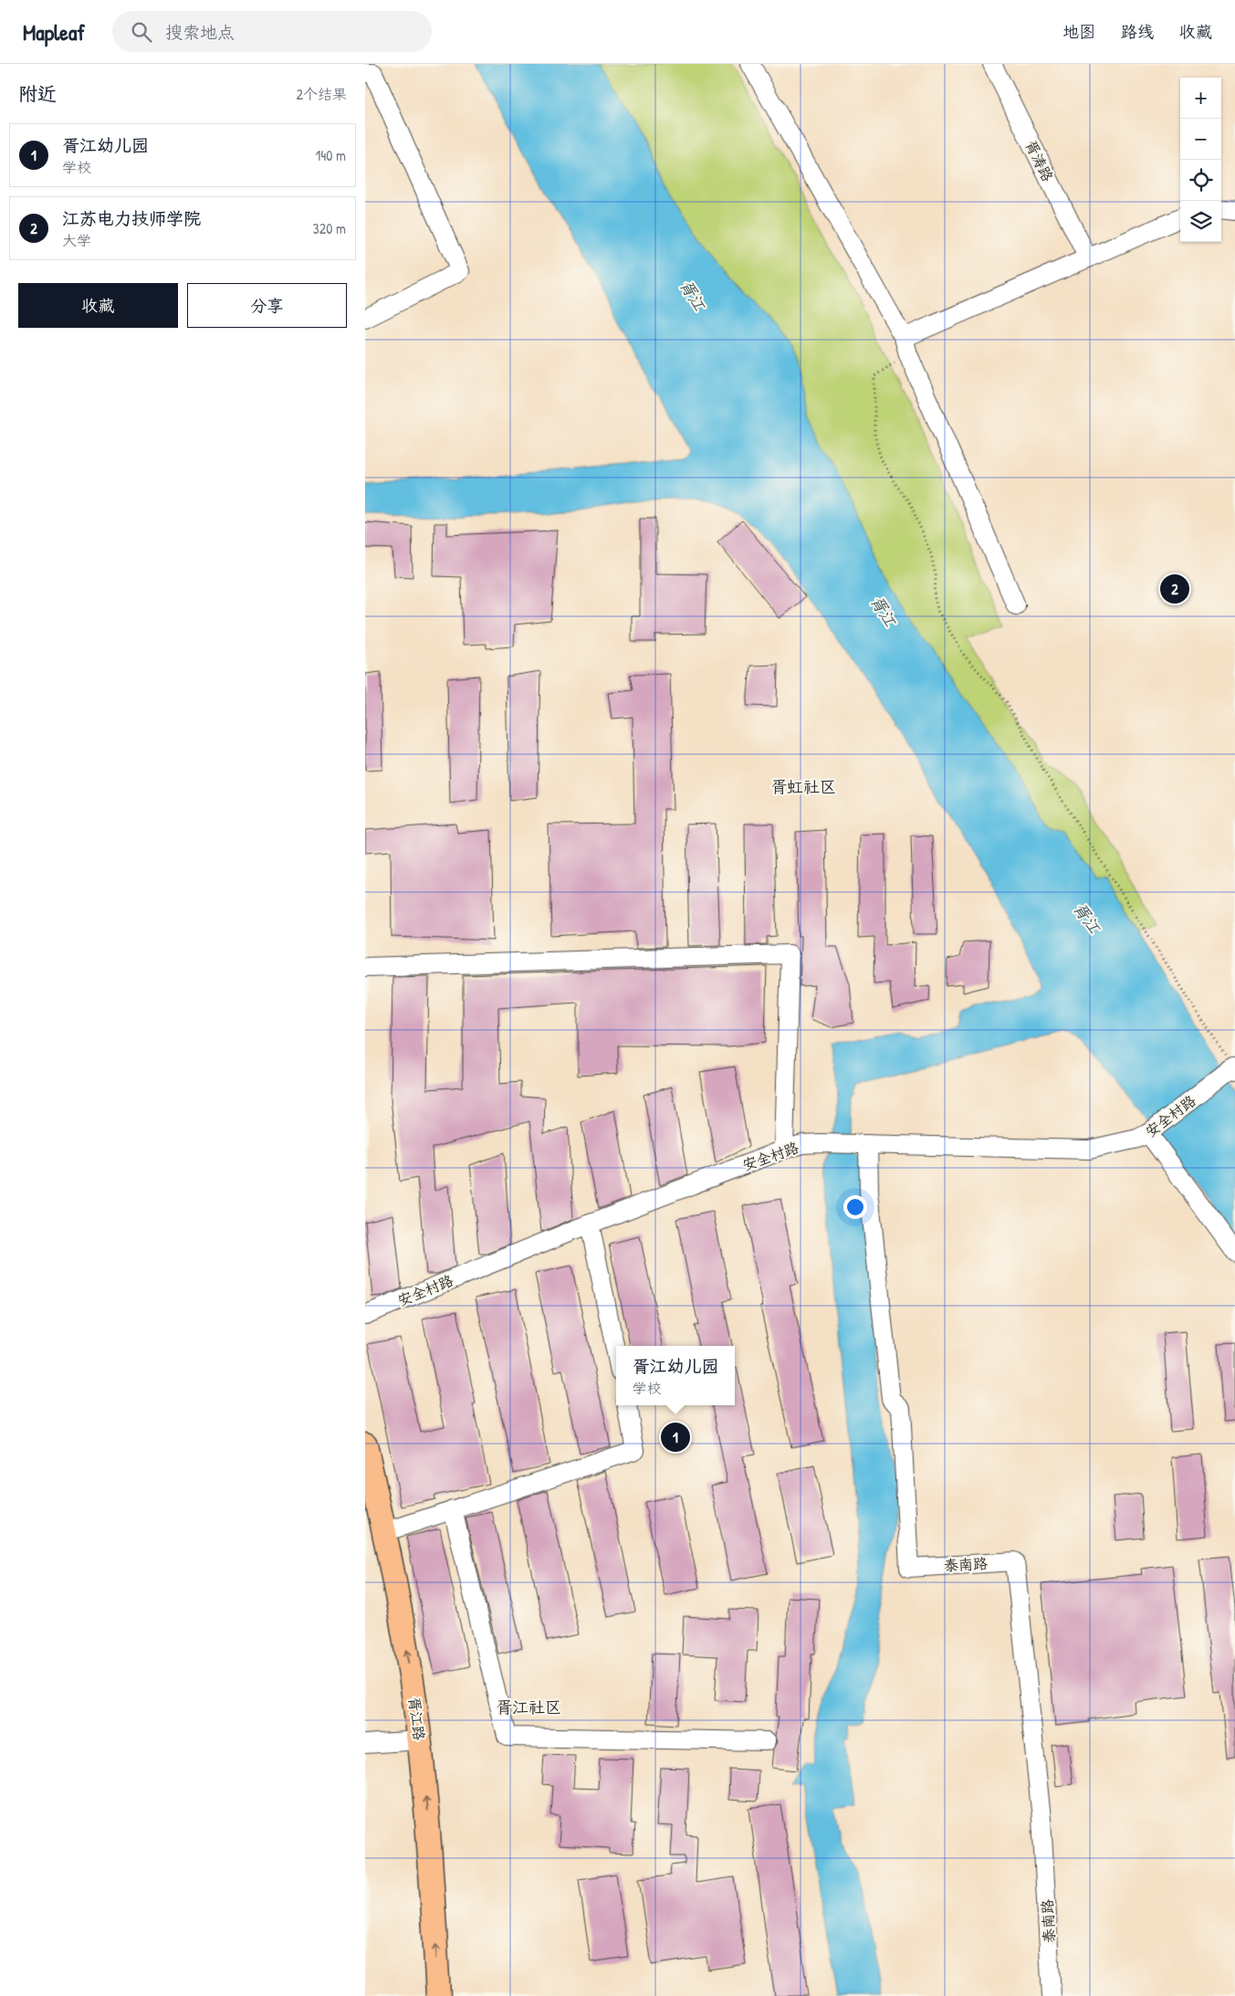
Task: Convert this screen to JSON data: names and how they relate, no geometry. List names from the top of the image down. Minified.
{"streets":{"main road":["胥江路"],"street":["胥涛路","安全村路","泰南路"]},"crossings":[["安全村路","泰南路"]],"districts":["胥虹社区","胥江社区"],"water":["胥江"],"page":{"header":"Mapleaf","search":"搜索地点","nav":["地图","路线","收藏"],"heading":["附近","2个结果"],"map_buttons":["+","−"],"list":[{"mark":"1","name":"胥江幼儿园","note":"学校","value":"140 m"},{"mark":"2","name":"江苏电力技师学院","note":"大学","value":"320 m"}],"buttons":["收藏","分享"],"pins":["2","1"],"popup":["胥江幼儿园","学校"]}}
